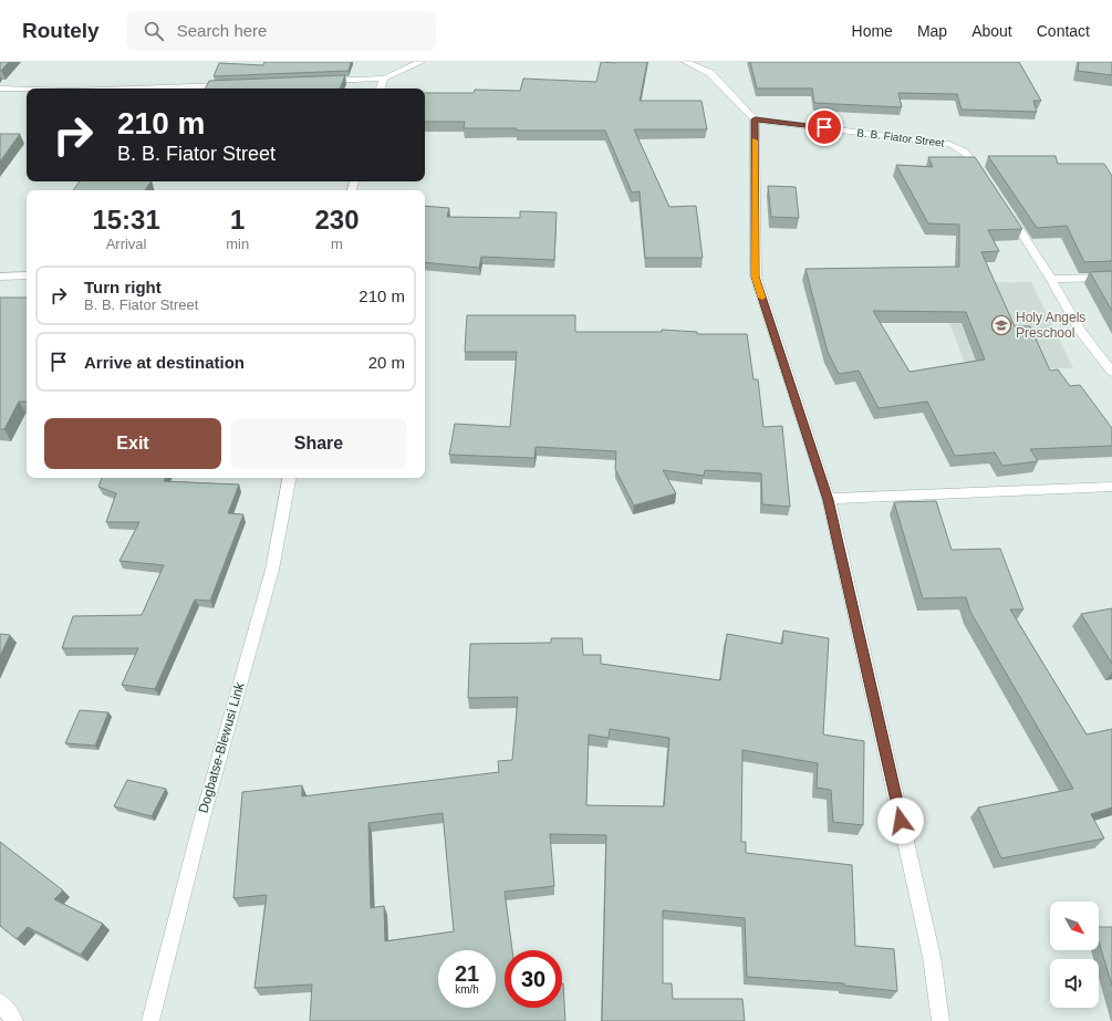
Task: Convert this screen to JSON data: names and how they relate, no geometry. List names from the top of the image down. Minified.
{"streets":{"street":["B. B. Fiator Street","Dogbatse-Blewusi Link"]},"places":{"school or university":["Holy Angels Preschool"]},"north":"bottom right","page":{"header":"Routely","search":"Search here","nav":["Home","Map","About","Contact"],"turn":["210 m","B. B. Fiator Street"],"eta":["15:31","Arrival","1","min","230","m"],"list":[{"name":"Turn right","note":"B. B. Fiator Street","value":"210 m"},{"name":"Arrive at destination","value":"20 m"}],"buttons":["Exit","Share"],"speed":"21 km/h","limit":"30"}}
